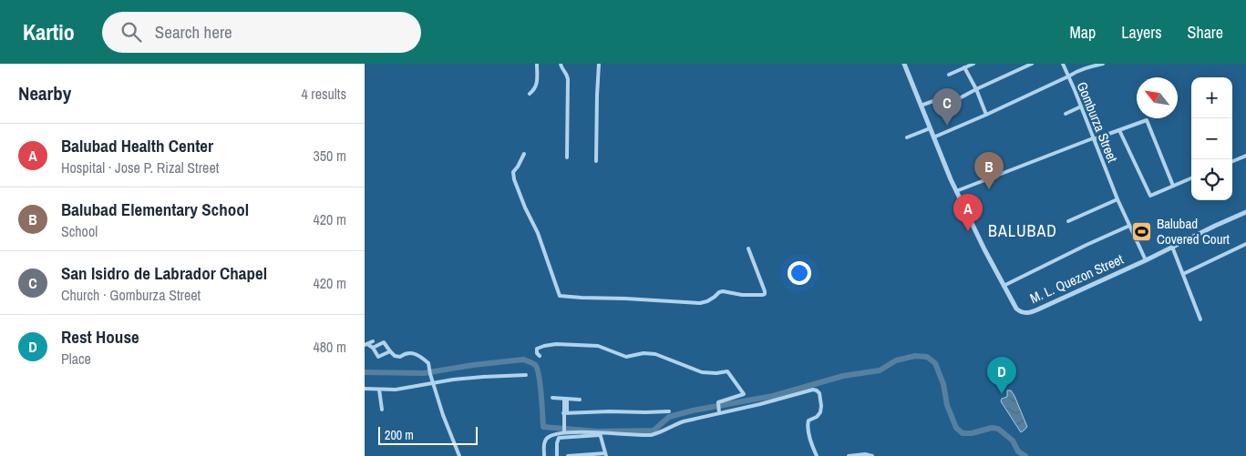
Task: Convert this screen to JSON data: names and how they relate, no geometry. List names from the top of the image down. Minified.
{"streets":{"street":["Gomburza Street","M. L. Quezon Street"]},"crossings":[["Gomburza Street","M. L. Quezon Street"]],"districts":["BALUBAD"],"places":{"sports":["Balubad Covered Court"]},"scale_bar":"200 m","north":"top left","page":{"header":"Kartio","search":"Search here","nav":["Map","Layers","Share"],"heading":["Nearby","4 results"],"map_buttons":["+","−"],"pins":["C","B","A","D"],"list":[{"mark":"A","name":"Balubad Health Center","note":"Hospital · Jose P. Rizal Street","value":"350 m"},{"mark":"B","name":"Balubad Elementary School","note":"School","value":"420 m"},{"mark":"C","name":"San Isidro de Labrador Chapel","note":"Church · Gomburza Street","value":"420 m"},{"mark":"D","name":"Rest House","note":"Place","value":"480 m"}],"scale":"200 m"}}
